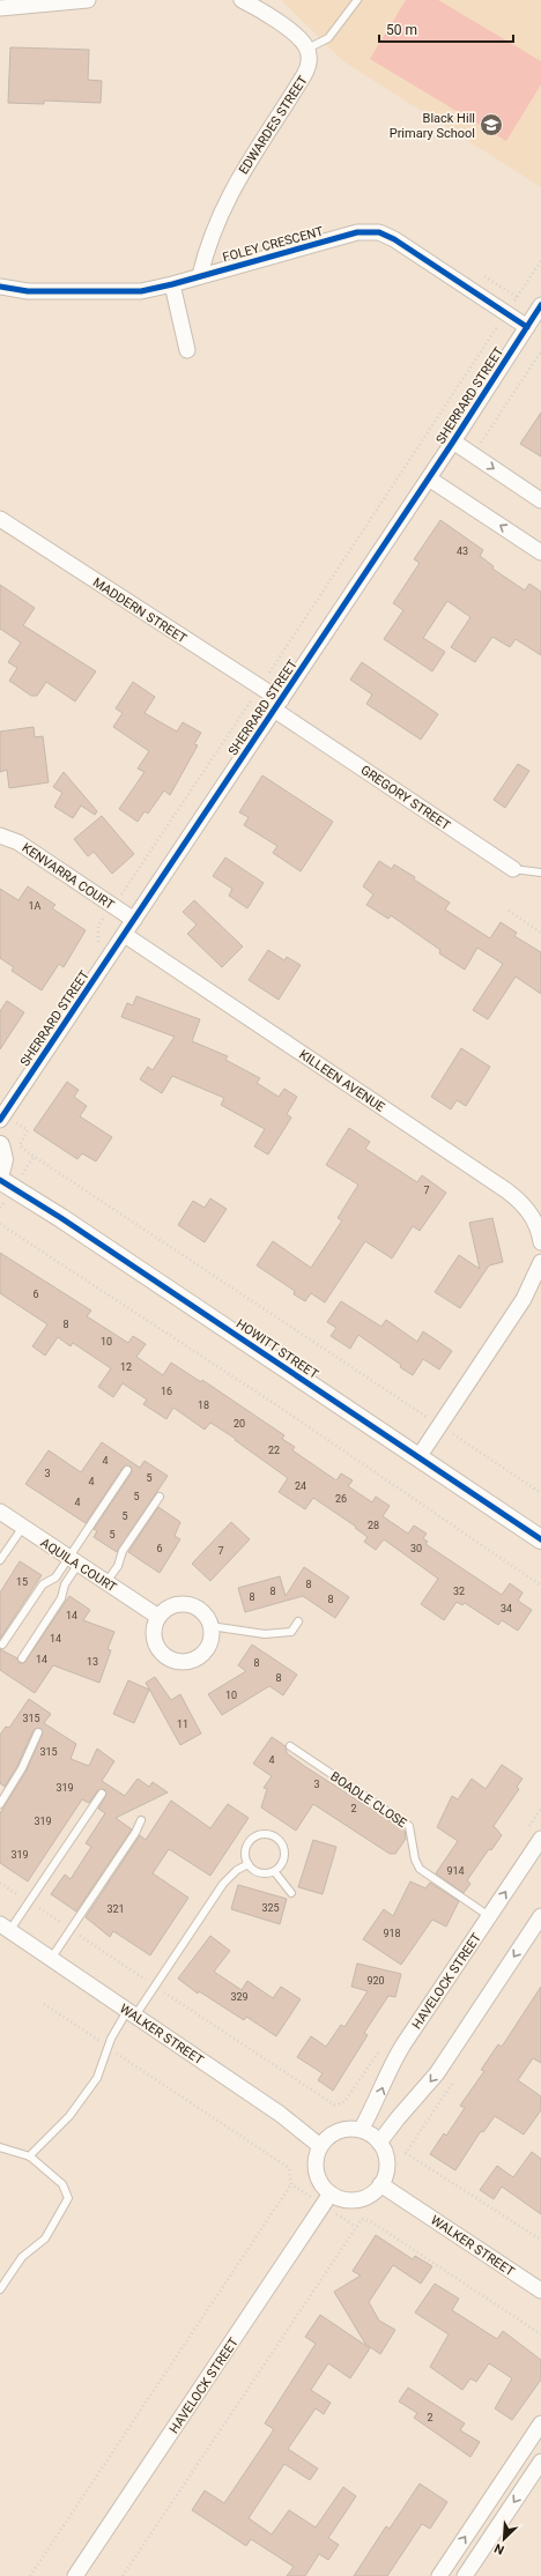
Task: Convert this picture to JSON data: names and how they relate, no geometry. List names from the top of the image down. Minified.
{"streets":{"street":["EDWARDES STREET","FOLEY CRESCENT","SHERRARD STREET","MADDERN STREET","GREGORY STREET","KENVARRA COURT","KILLEEN AVENUE","HOWITT STREET","AQUILA COURT","HAVELOCK STREET","WALKER STREET"],"lane":["BOADLE CLOSE"]},"crossings":[["EDWARDES STREET","FOLEY CRESCENT"],["FOLEY CRESCENT","SHERRARD STREET"],["SHERRARD STREET","MADDERN STREET"],["SHERRARD STREET","GREGORY STREET"],["SHERRARD STREET","KENVARRA COURT"],["SHERRARD STREET","KILLEEN AVENUE"],["MADDERN STREET","GREGORY STREET"],["BOADLE CLOSE","HAVELOCK STREET"],["HAVELOCK STREET","WALKER STREET"]],"places":{"school or university":["Black Hill Primary School"]},"house_numbers":["43","1A","7","6","8","10","12","16","18","20","22","4","3","5","4","24","5","26","4","5","28","5","6","30","7","15","8","8","32","8","8","34","14","14","14","13","8","8","10","315","11","315","4","3","319","2","319","319","914","325","321","918","920","329","2"],"scale_bar":"50 m","north":"bottom left"}
